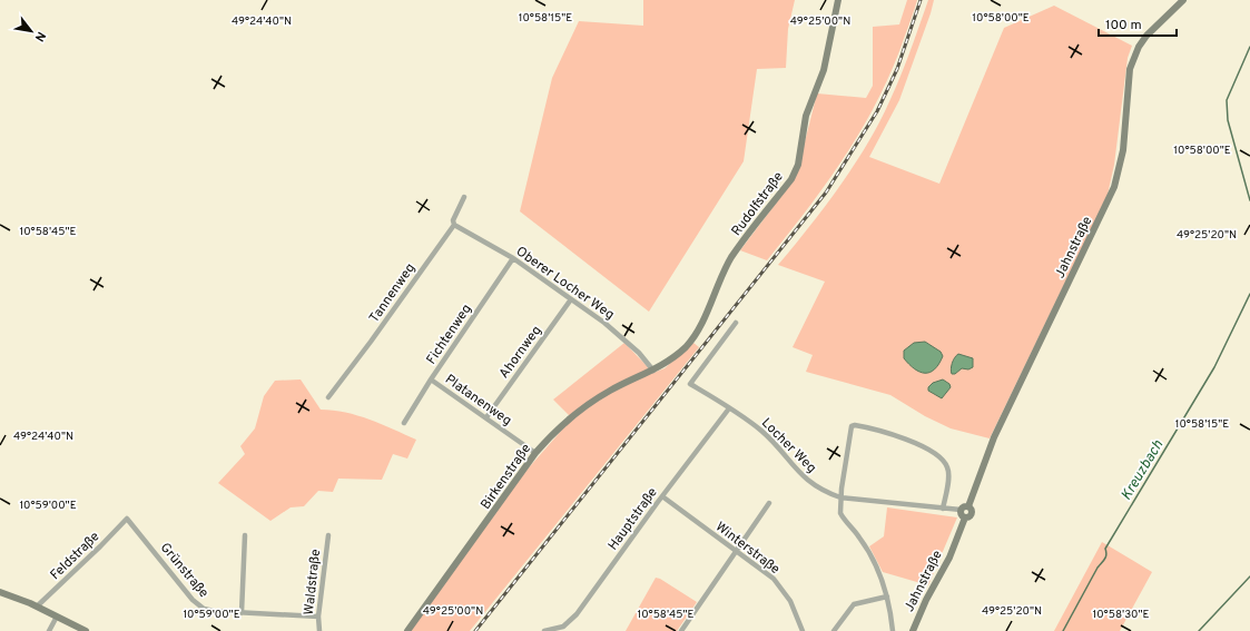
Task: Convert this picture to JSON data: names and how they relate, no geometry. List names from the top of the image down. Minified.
{"streets":{"street":["Rudolfstraße","Jahnstraße","Oberer Locher Weg","Tannenweg","Fichtenweg","Ahornweg","Platanenweg","Locher Weg","Birkenstraße","Hauptstraße","Winterstraße","Feldstraße","Grünstraße","Waldstraße"]},"crossings":[["Rudolfstraße","Oberer Locher Weg"],["Rudolfstraße","Birkenstraße"],["Jahnstraße","Locher Weg"],["Oberer Locher Weg","Tannenweg"],["Oberer Locher Weg","Fichtenweg"],["Oberer Locher Weg","Ahornweg"],["Oberer Locher Weg","Birkenstraße"],["Fichtenweg","Platanenweg"],["Ahornweg","Platanenweg"],["Platanenweg","Birkenstraße"],["Locher Weg","Hauptstraße"],["Hauptstraße","Winterstraße"],["Feldstraße","Grünstraße"],["Grünstraße","Waldstraße"]],"water":["Kreuzbach"],"scale_bar":"100 m","north":"bottom right","coordinates":["10°58'15\"E","10°58'00\"E","49°24'40\"N","49°25'00\"N","10°58'45\"E","49°25'20\"N","10°59'00\"E","10°58'30\"E"]}
